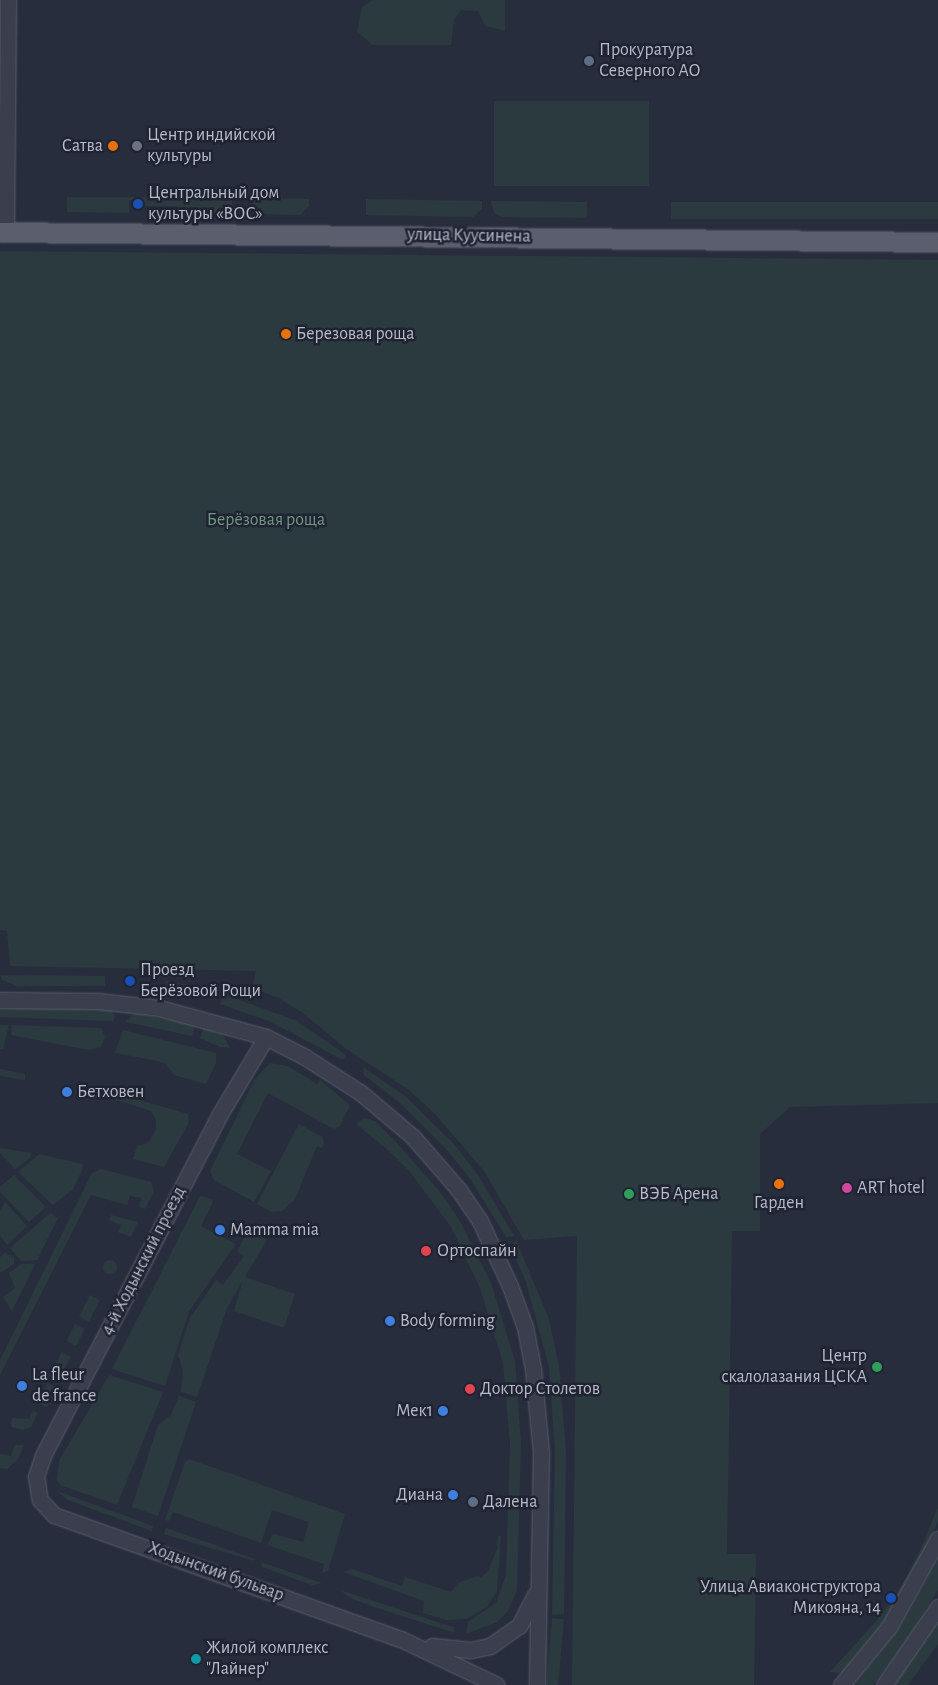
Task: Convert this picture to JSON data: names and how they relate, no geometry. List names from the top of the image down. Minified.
{"streets":{"main road":["улица Куусинена"],"street":["4-й Ходынский проезд","Ходынский бульвар"]},"crossings":[["4-й Ходынский проезд","Ходынский бульвар"]],"parks":["Берёзовая роща"],"places":["Прокуратура Северного АО","Сатва","Центр индийской культуры","Центральный дом культуры «ВОС»","Березовая роща","Проезд Берёзовой Рощи","Бетховен","Гарден","ART hotel","ВЭБ Арена","Mamma mia","Ортоспайн","Body forming","Центр скалолазания ЦСКА","La fleur de france","Доктор Столетов","Мек1","Диана","Далена","Улица Авиаконструктора Микояна, 14","Жилой комплекс \"Лайнер\""]}
